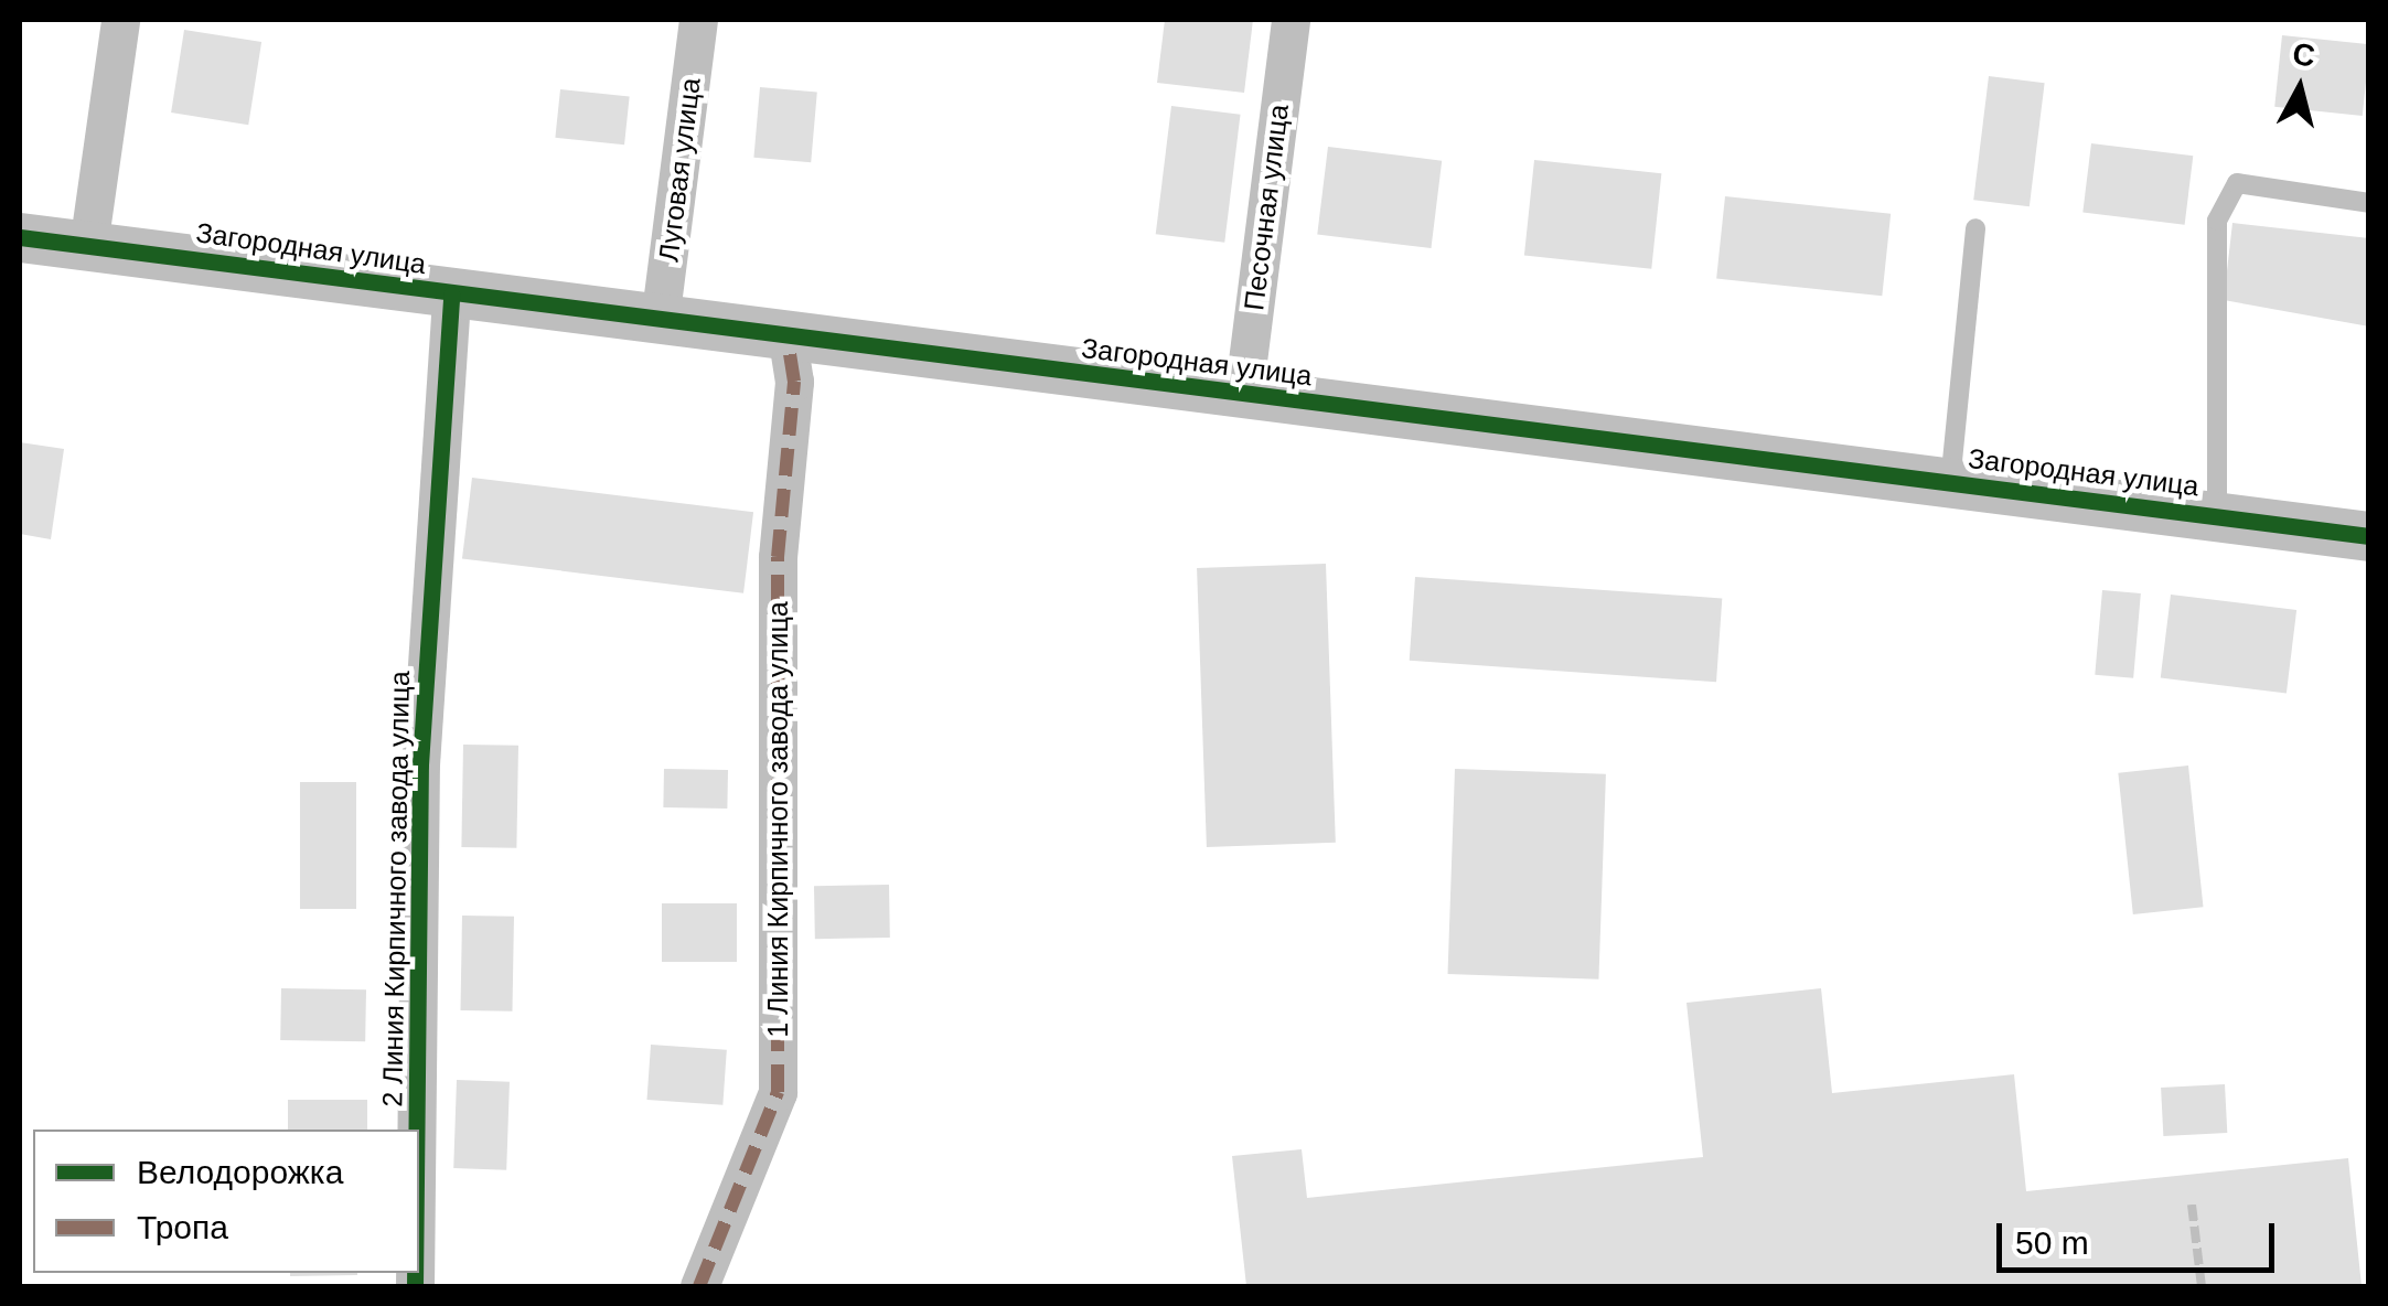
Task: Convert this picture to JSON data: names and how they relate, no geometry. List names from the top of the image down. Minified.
{"streets":{"street":["Луговая улица","Песочная улица","Загородная улица","1 Линия Кирпичного завода улица","2 Линия Кирпичного завода улица"]},"crossings":[["Луговая улица","Загородная улица"],["Песочная улица","Загородная улица"],["Загородная улица","1 Линия Кирпичного завода улица"],["Загородная улица","2 Линия Кирпичного завода улица"]],"legend":["Велодорожка","Тропа"],"scale_bar":"50 m","north":"top"}
